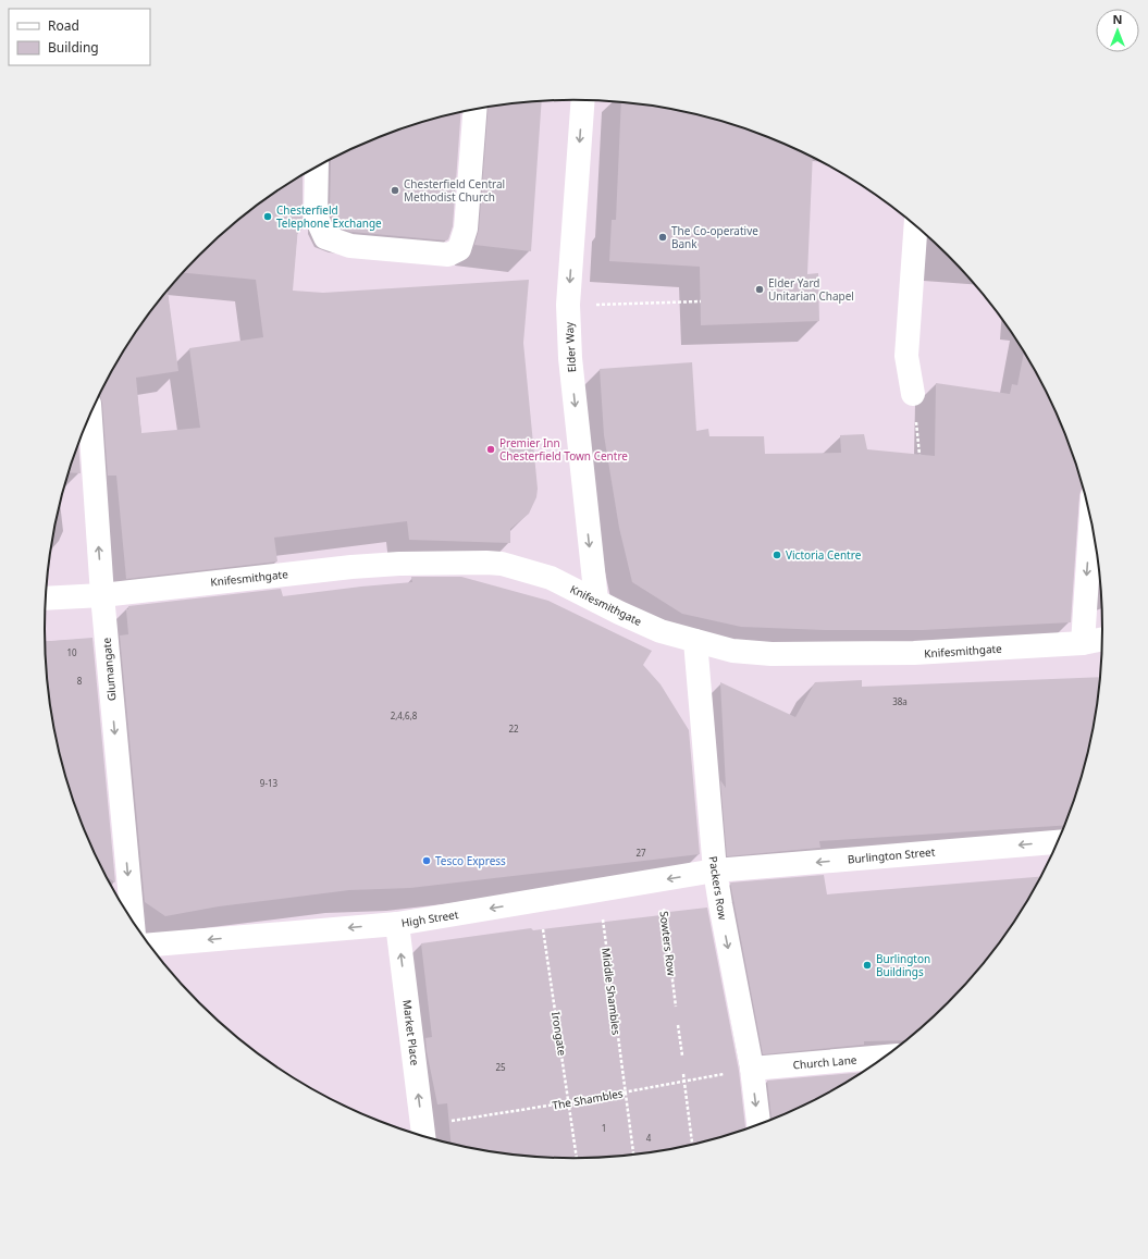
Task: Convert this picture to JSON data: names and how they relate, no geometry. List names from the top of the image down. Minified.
{"streets":{"street":["Elder Way","Knifesmithgate","Glumangate","Burlington Street","Packers Row","High Street","Market Place","Church Lane"],"path":["Sowters Row","Middle Shambles","Irongate","The Shambles"]},"crossings":[["Elder Way","Knifesmithgate"],["Knifesmithgate","Glumangate"],["Knifesmithgate","Packers Row"],["Burlington Street","Packers Row"],["Burlington Street","High Street"],["Packers Row","High Street"],["Packers Row","Church Lane"],["Packers Row","The Shambles"],["High Street","Sowters Row"],["High Street","Middle Shambles"],["High Street","Market Place"],["High Street","Irongate"],["Middle Shambles","The Shambles"],["Market Place","The Shambles"],["Irongate","The Shambles"],["Church Lane","The Shambles"]],"one_way":["Elder Way","Burlington Street","Packers Row","High Street","Market Place"],"places":["Chesterfield Central Methodist Church","Chesterfield Telephone Exchange","The Co-operative Bank","Elder Yard Unitarian Chapel","Premier Inn Chesterfield Town Centre","Victoria Centre","Tesco Express","Burlington Buildings"],"house_numbers":["10","8","38a","2,4,6,8","22","9-13","27","25","1","4"],"legend":["Road","Building"],"north":"top"}
